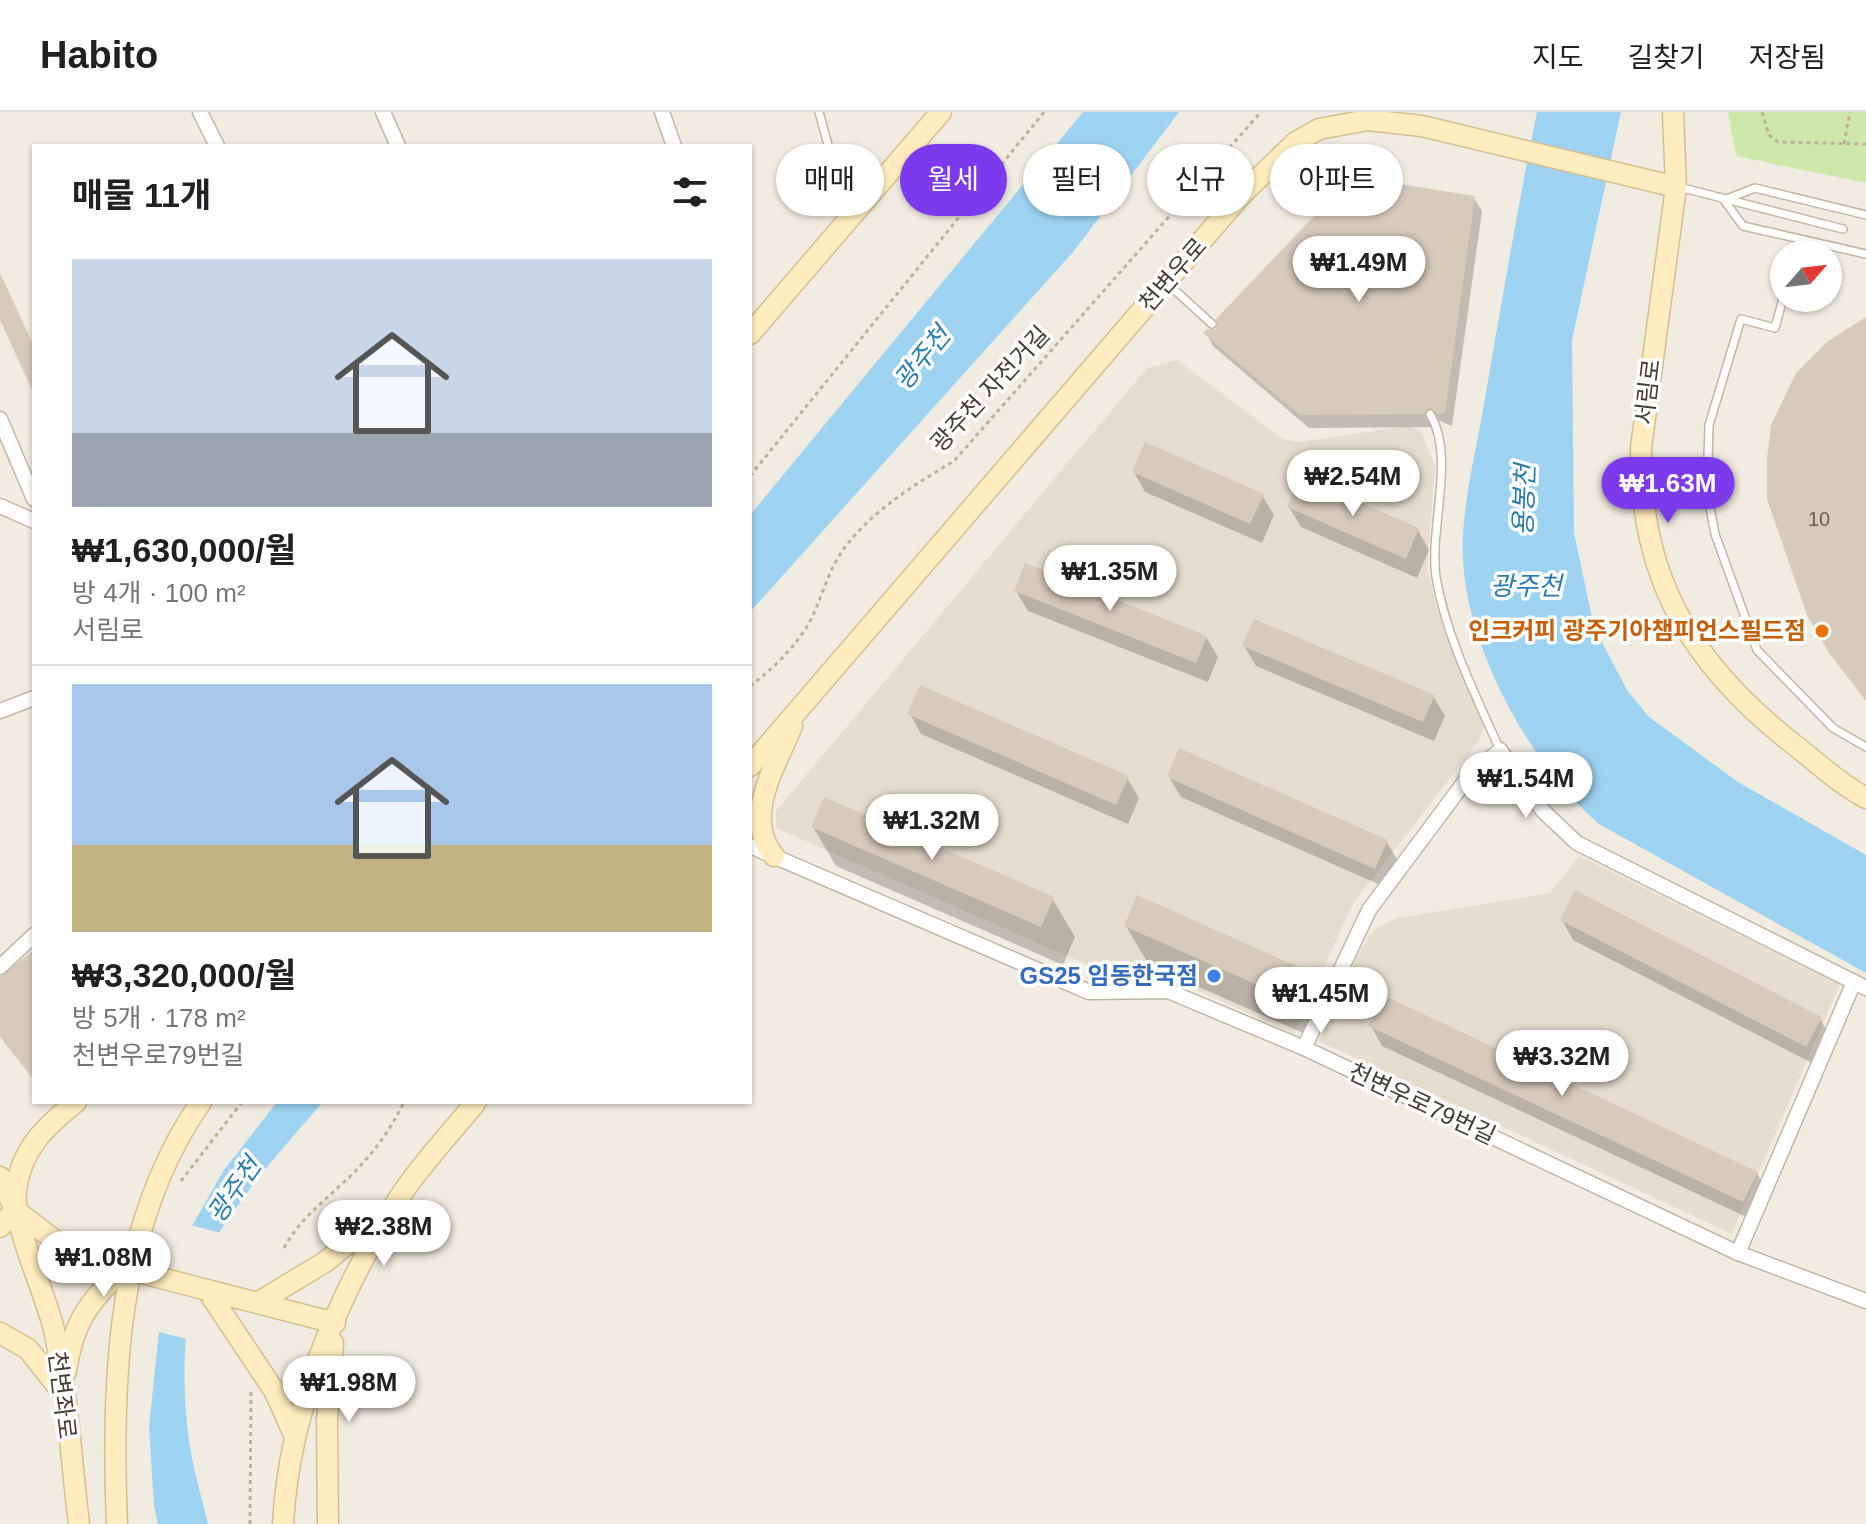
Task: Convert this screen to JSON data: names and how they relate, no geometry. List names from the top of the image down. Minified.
{"streets":{"street":["천변우로","서림로","천변우로79번길","천변좌로"],"path":["광주천 자전거길"]},"crossings":[["천변우로","서림로"]],"water":["광주천","용봉천"],"places":["인크커피 광주기아챔피언스필드점","GS25 임동한국점"],"house_numbers":["10"],"north":"top right","page":{"header":"Habito","nav":["지도","길찾기","저장됨"],"chip":["매매","월세","필터","신규","아파트"],"heading":"매물 11개","price":["₩1.49M","₩2.54M","₩1.63M","₩1.35M","₩1.54M","₩1.32M","₩1.45M","₩3.32M","₩2.38M","₩1.08M","₩1.98M"],"list":[{"name":"₩1,630,000/월","note":"방 4개 · 100 m² · 서림로"},{"name":"₩3,320,000/월","note":"방 5개 · 178 m² · 천변우로79번길"}]}}
